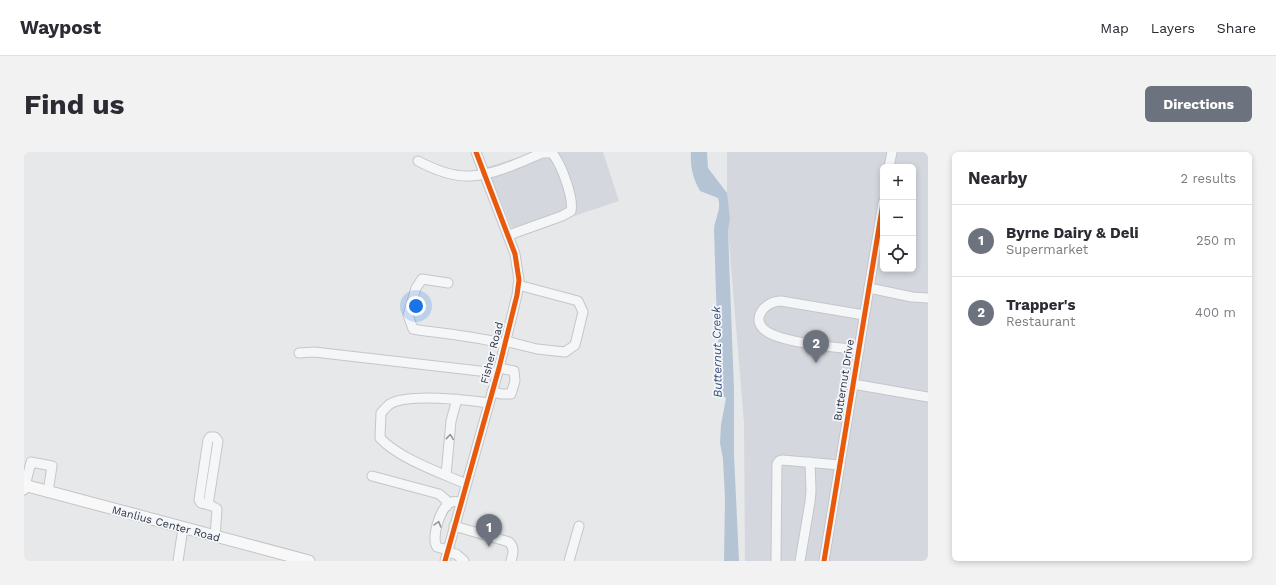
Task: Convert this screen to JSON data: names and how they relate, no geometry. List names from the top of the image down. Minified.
{"streets":{"main road":["Manlius Center Road"],"street":["Fisher Road","Butternut Drive"]},"water":["Butternut Creek"],"page":{"header":"Waypost","nav":["Map","Layers","Share"],"buttons":"Directions","title":"Find us","heading":["Nearby","2 results"],"map_buttons":["+","−"],"list":[{"mark":"1","name":"Byrne Dairy & Deli","note":"Supermarket","value":"250 m"},{"mark":"2","name":"Trapper's","note":"Restaurant","value":"400 m"}],"pins":["2","1"]}}
